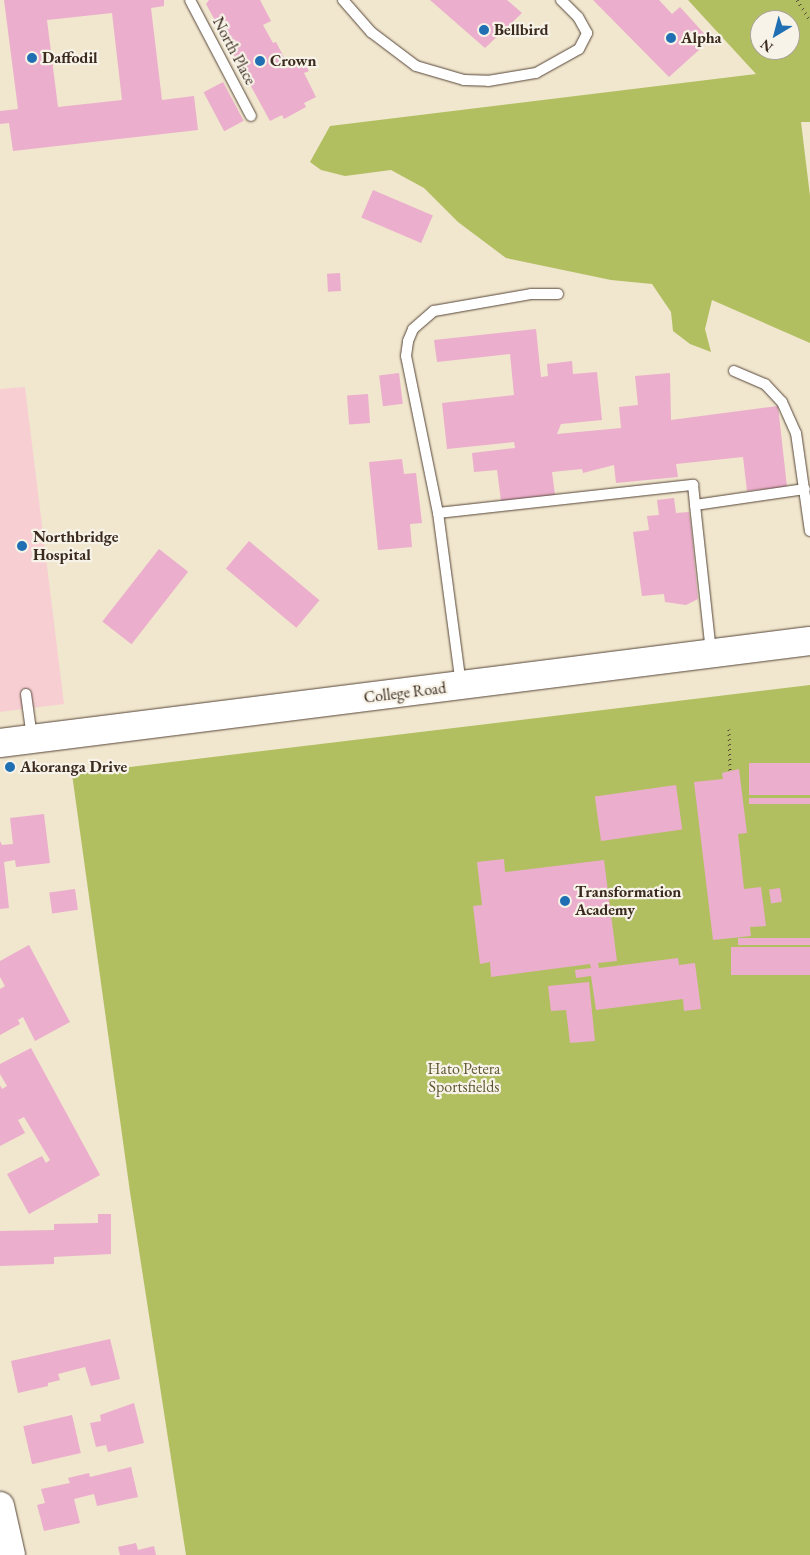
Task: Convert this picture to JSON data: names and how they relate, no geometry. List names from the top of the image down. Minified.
{"streets":{"main road":["College Road"],"lane":["North Place"]},"parks":["Hato Petera Sportsfields"],"places":["Bellbird","Alpha","Daffodil","Crown","Northbridge Hospital","Akoranga Drive","Transformation Academy"],"north":"bottom left"}
